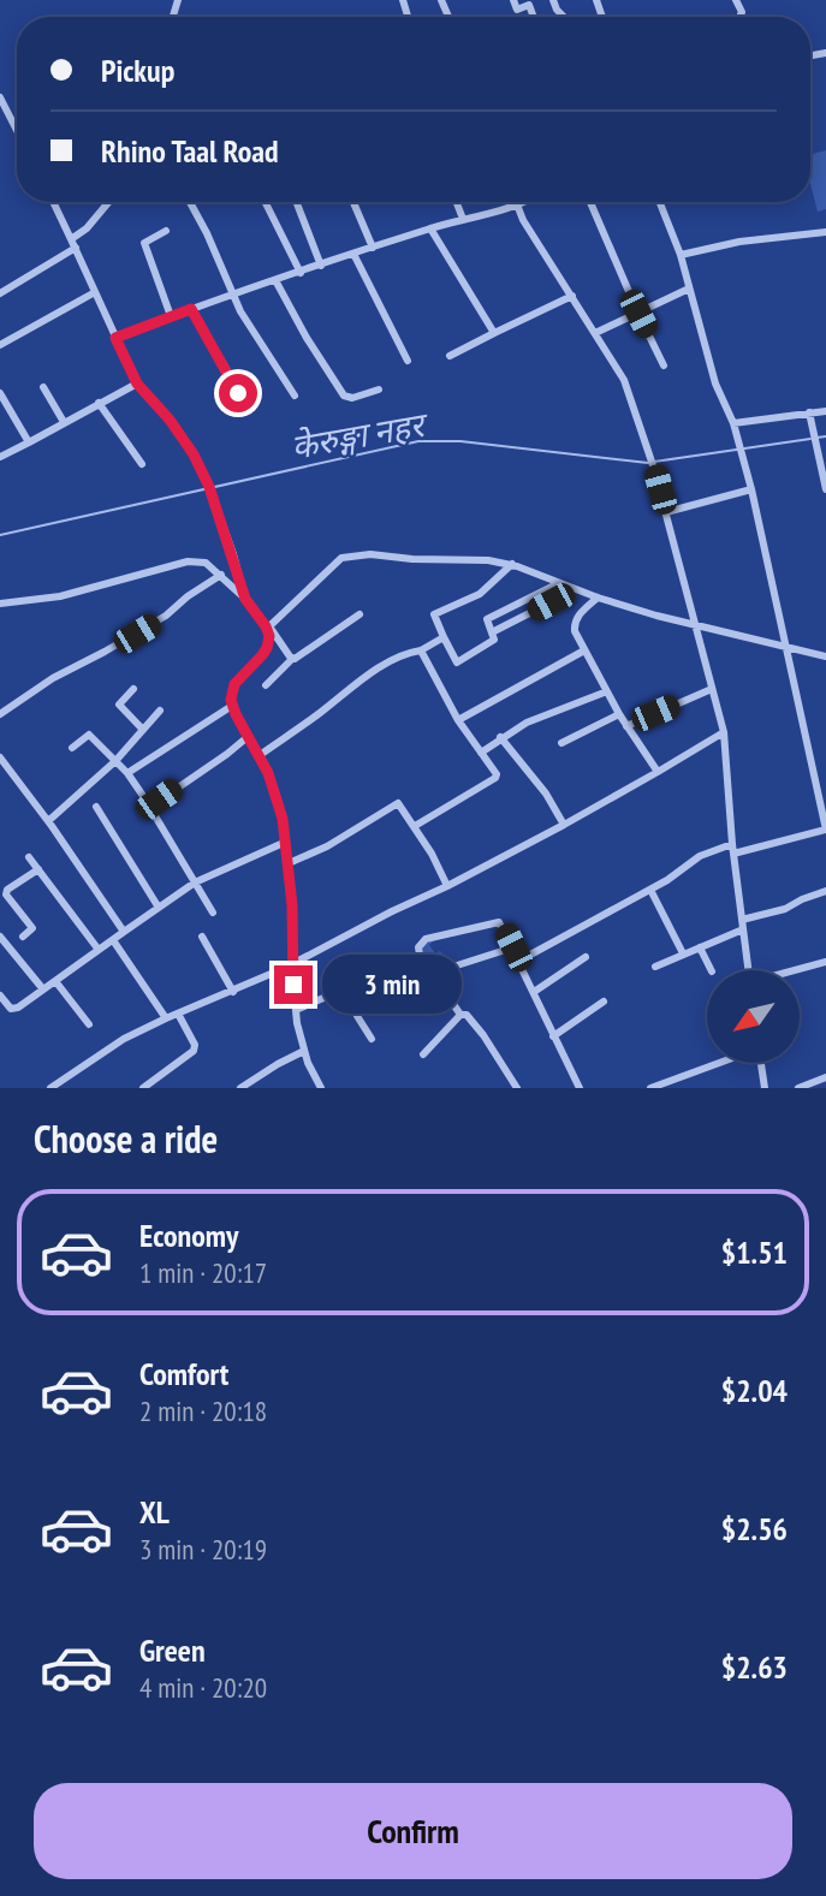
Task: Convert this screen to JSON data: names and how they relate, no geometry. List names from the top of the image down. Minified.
{"water":["केेरुङ्गा नहर"],"north":"bottom left","page":{"banner":["Pickup","Rhino Taal Road"],"bubble":"3 min","heading":"Choose a ride","list":[{"name":"Economy","note":"1 min · 20:17","value":"$1.51"},{"name":"Comfort","note":"2 min · 20:18","value":"$2.04"},{"name":"XL","note":"3 min · 20:19","value":"$2.56"},{"name":"Green","note":"4 min · 20:20","value":"$2.63"}],"buttons":"Confirm"}}
